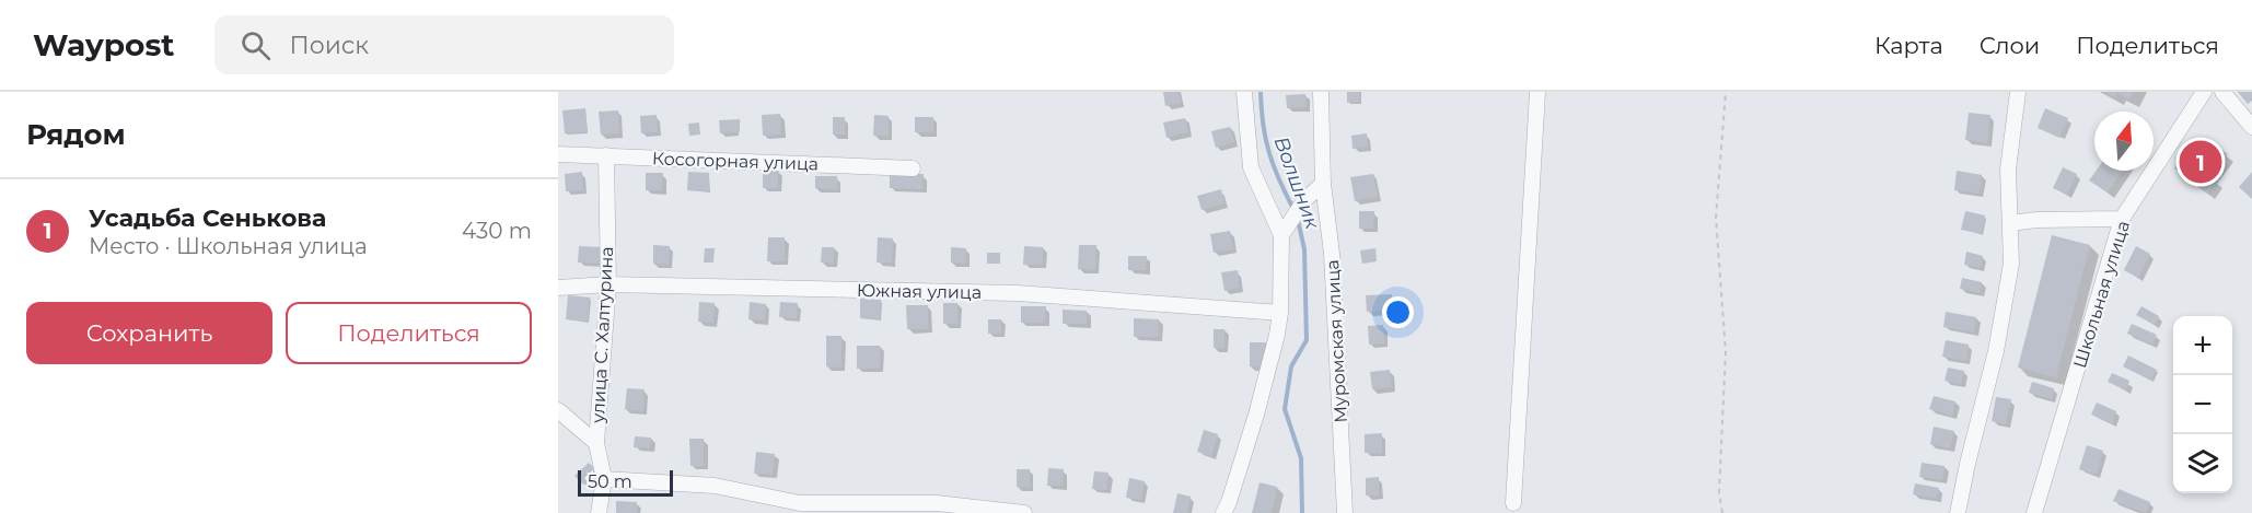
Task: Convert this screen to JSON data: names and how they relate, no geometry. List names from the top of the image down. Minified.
{"streets":{"street":["Косогорная улица","Южная улица","Школьная улица","улица С. Халтурина","Муромская улица"]},"crossings":[["Косогорная улица","улица С. Халтурина"],["Южная улица","улица С. Халтурина"]],"water":["Волшник"],"scale_bar":"50 m","north":"top","page":{"header":"Waypost","search":"Поиск","nav":["Карта","Слои","Поделиться"],"heading":"Рядом","pins":"1","list":[{"mark":"1","name":"Усадьба Сенькова","note":"Место · Школьная улица","value":"430 m"}],"buttons":["Сохранить","Поделиться"],"map_buttons":["+","−"],"scale":"50 m"}}
